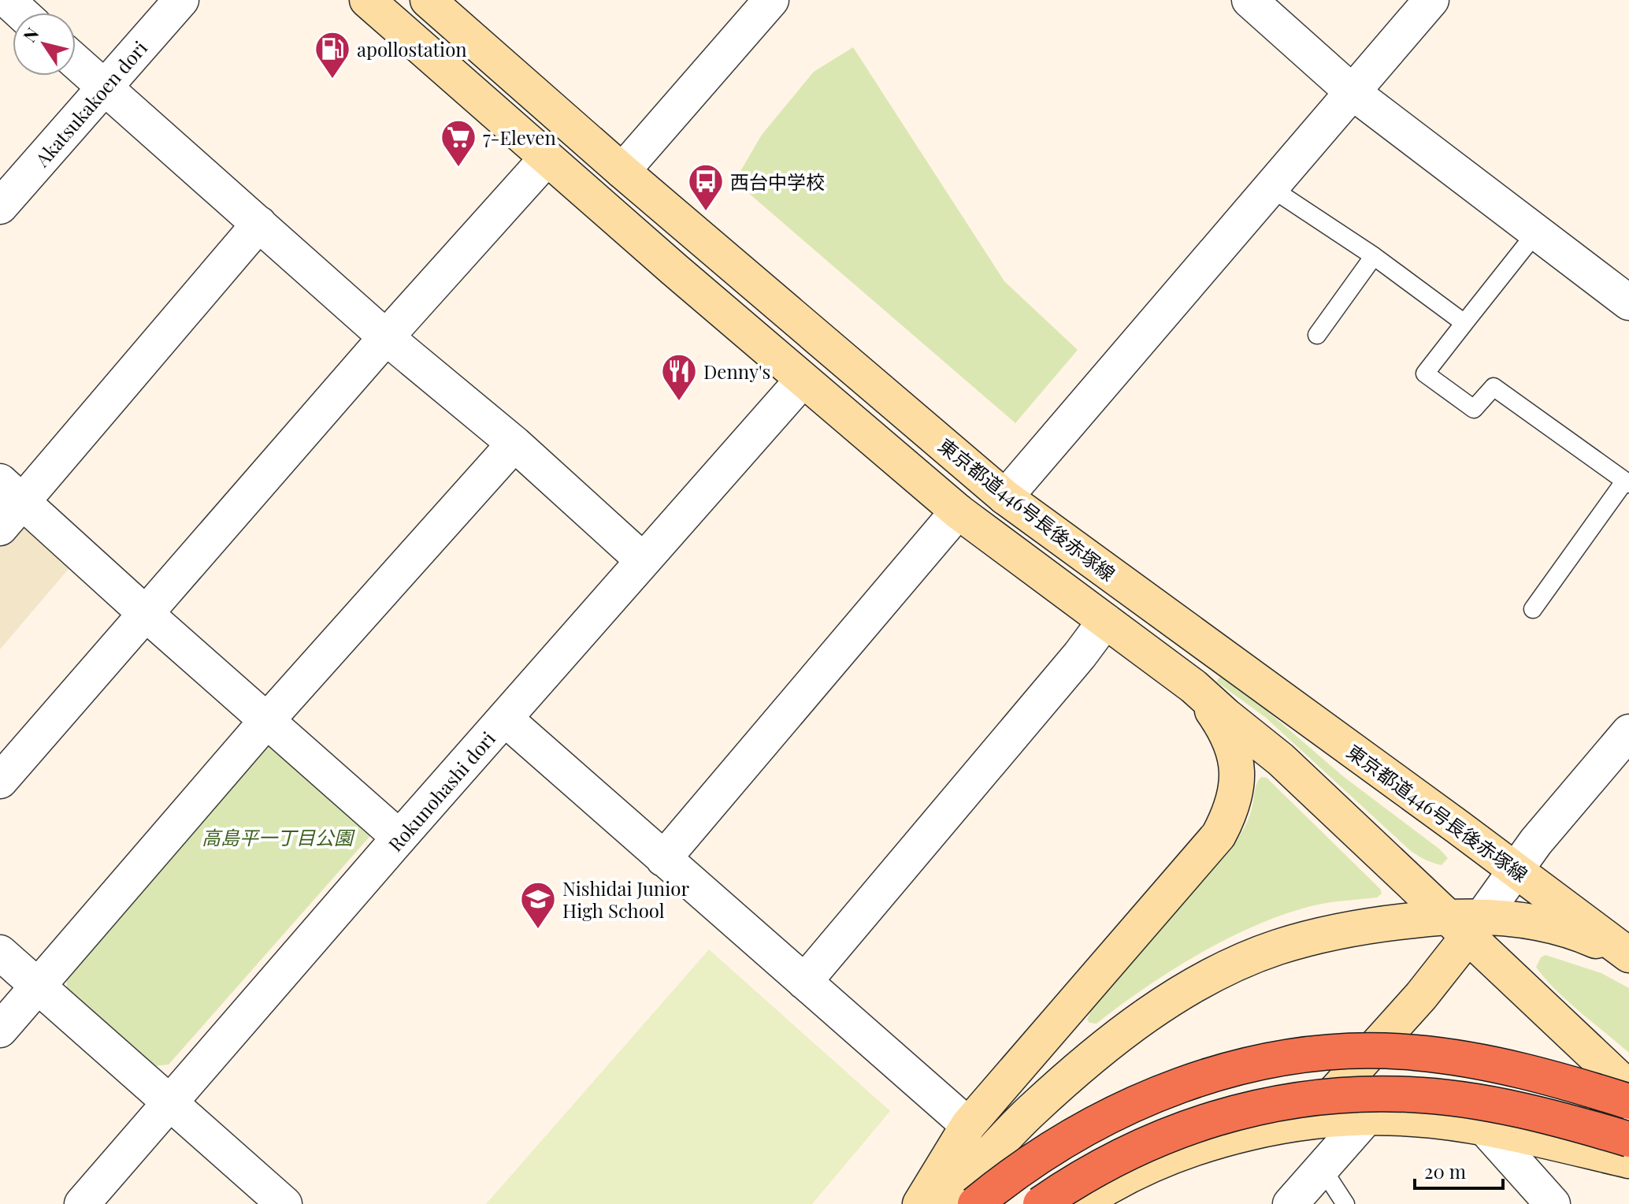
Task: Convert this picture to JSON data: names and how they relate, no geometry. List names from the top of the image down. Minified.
{"streets":{"main road":["東京都道446号長後赤塚線"],"street":["Akatsukakoen dori","Rokunohashi dori"]},"parks":["高島平一丁目公園"],"places":{"fuel station":["apollostation"],"supermarket":["7-Eleven"],"bus stop":["西台中学校"],"restaurant":["Denny's"],"school or university":["Nishidai Junior High School"]},"scale_bar":"20 m","north":"top left"}
